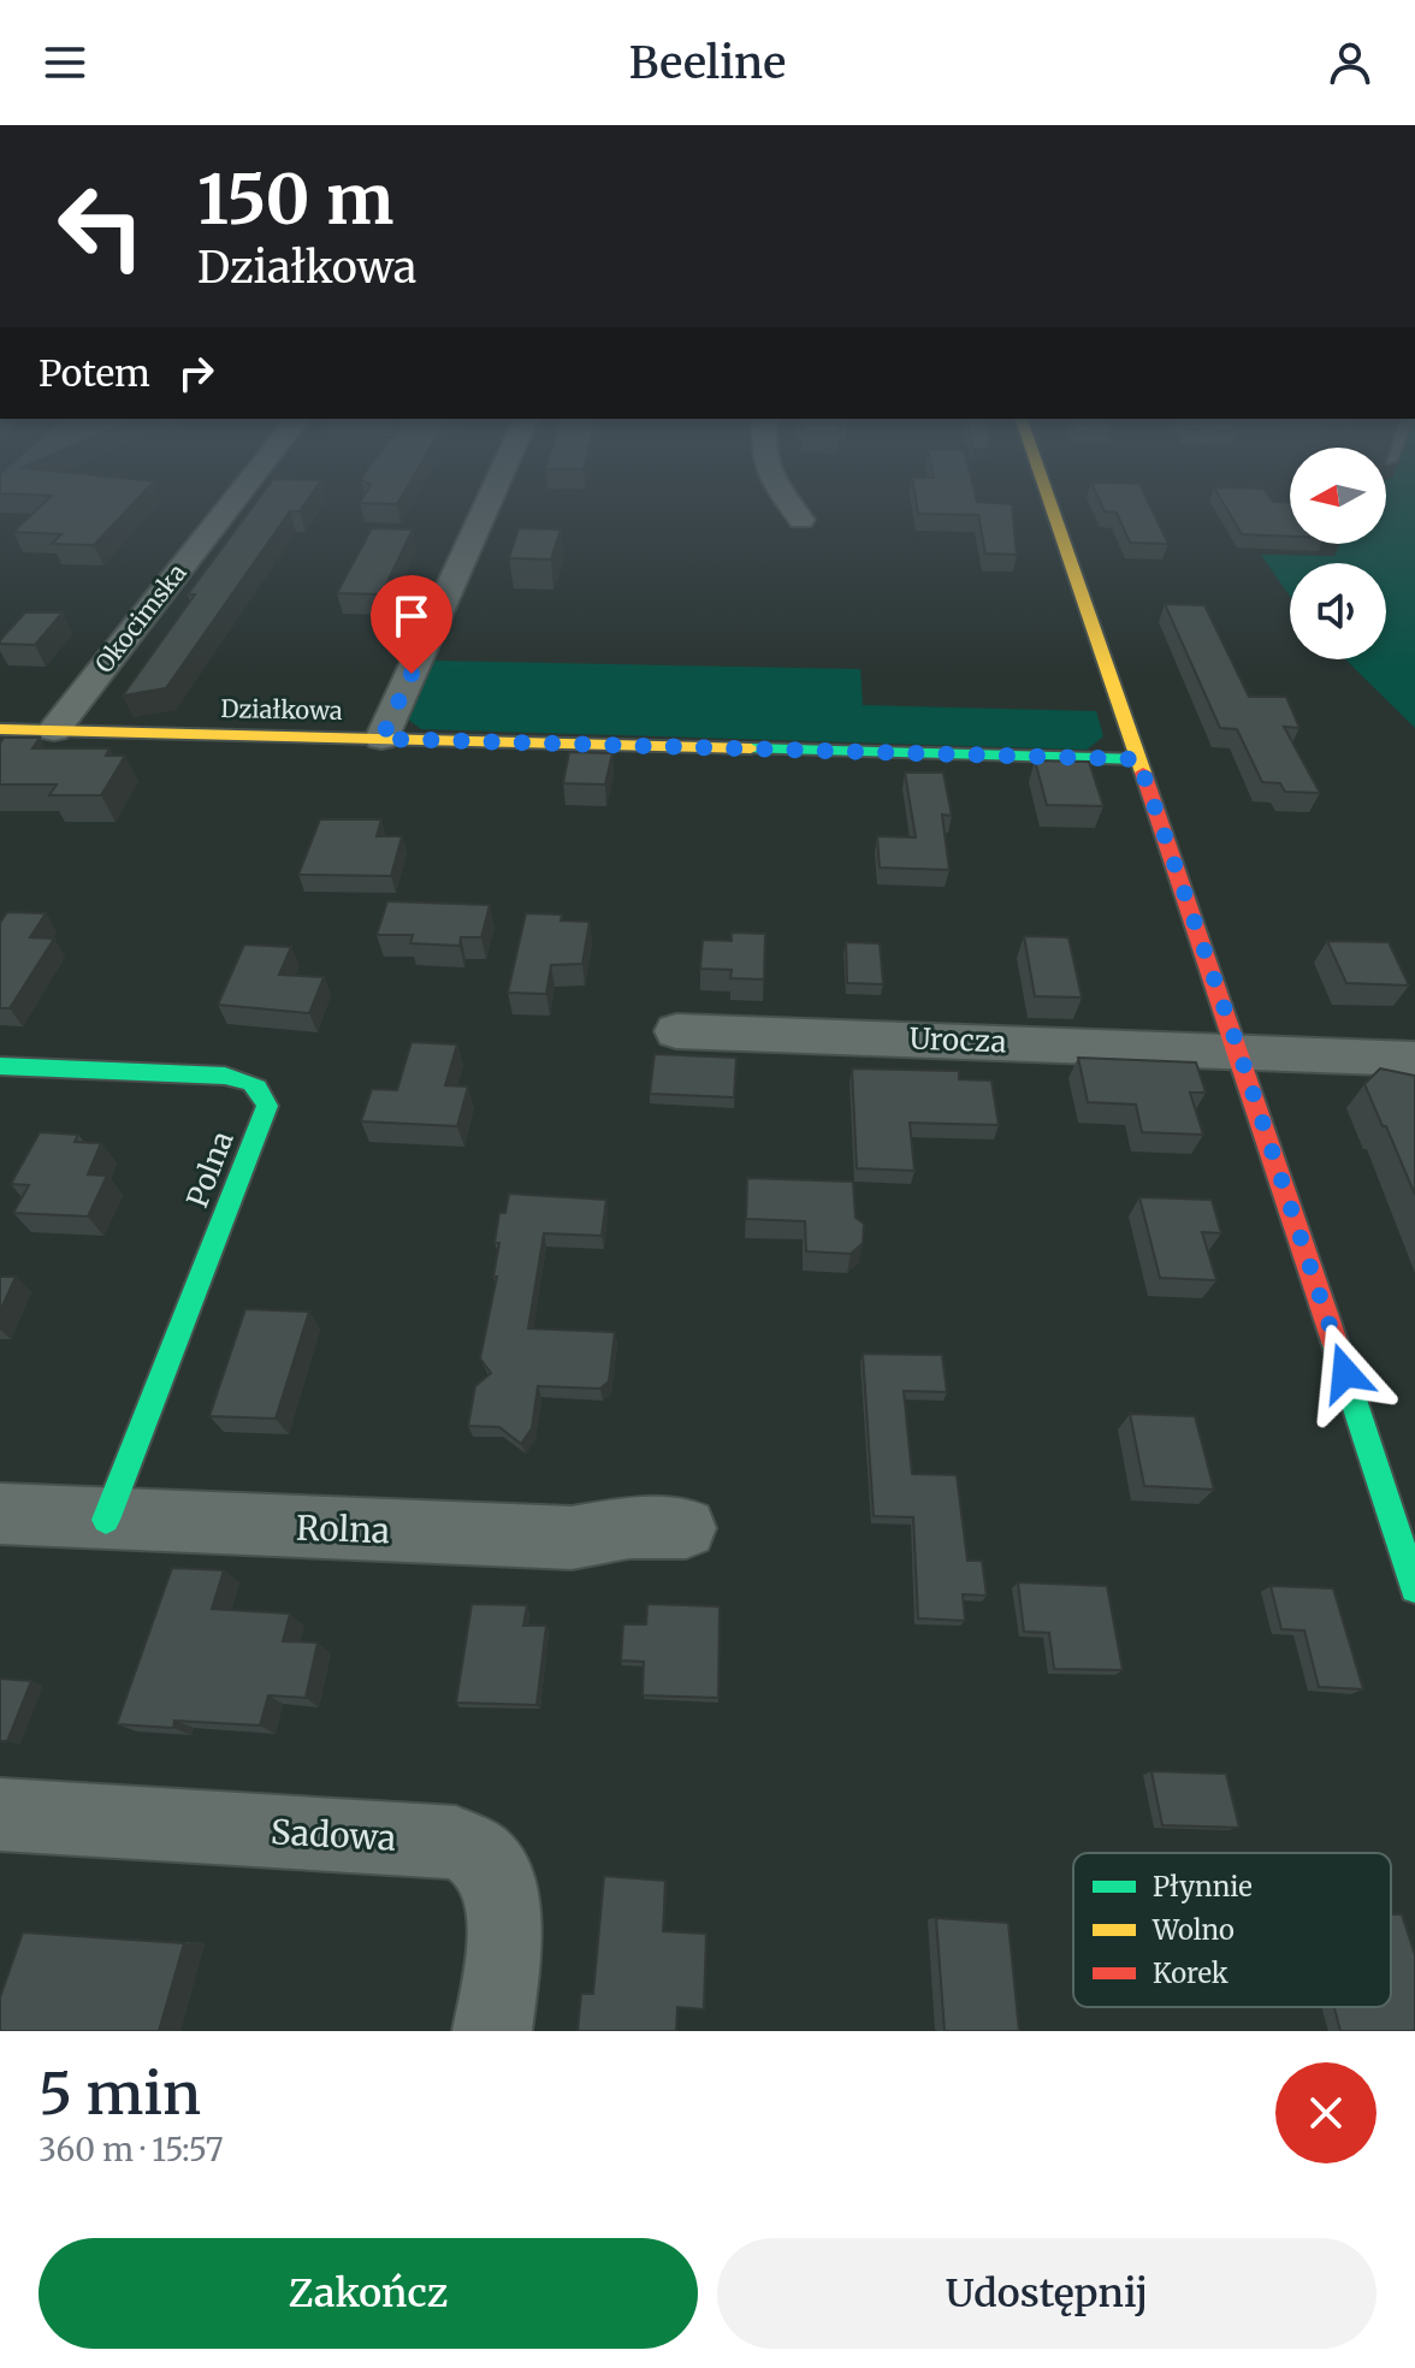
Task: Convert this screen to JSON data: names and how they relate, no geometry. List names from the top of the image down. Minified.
{"streets":{"street":["Okocimska","Działkowa","Urocza","Polna","Rolna","Sadowa"]},"crossings":[["Okocimska","Działkowa"],["Polna","Rolna"]],"legend":["Płynnie","Wolno","Korek"],"north":"left","page":{"header":"Beeline","turn":["150 m","Działkowa"],"then":"Potem","heading":["5 min","360 m · 15:57"],"buttons":["Zakończ","Udostępnij"]}}
